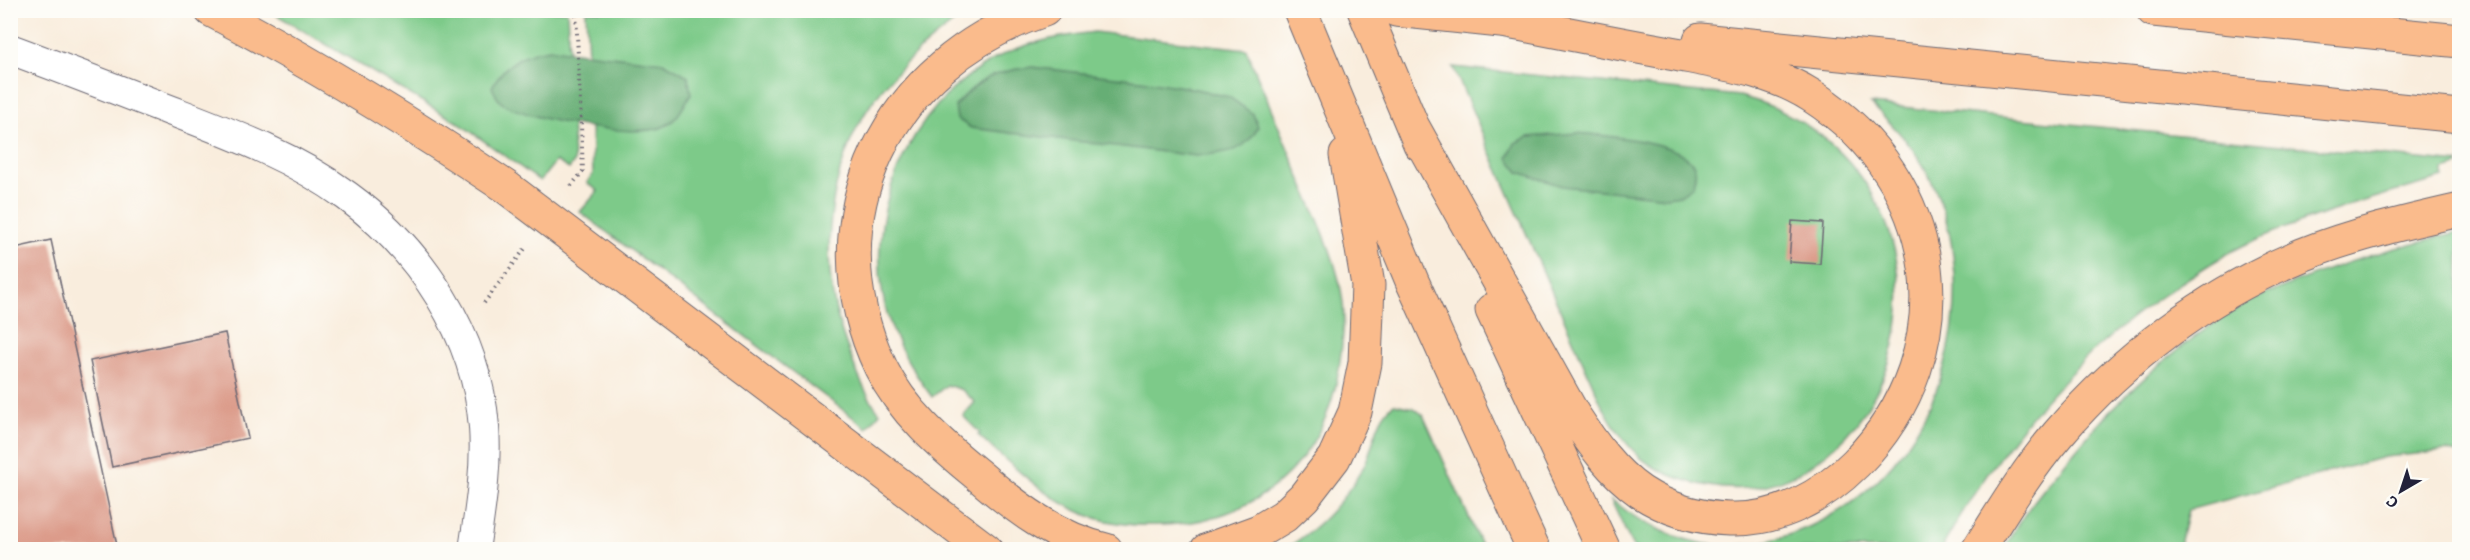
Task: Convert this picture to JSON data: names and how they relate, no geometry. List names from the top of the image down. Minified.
{"north":"bottom left"}
